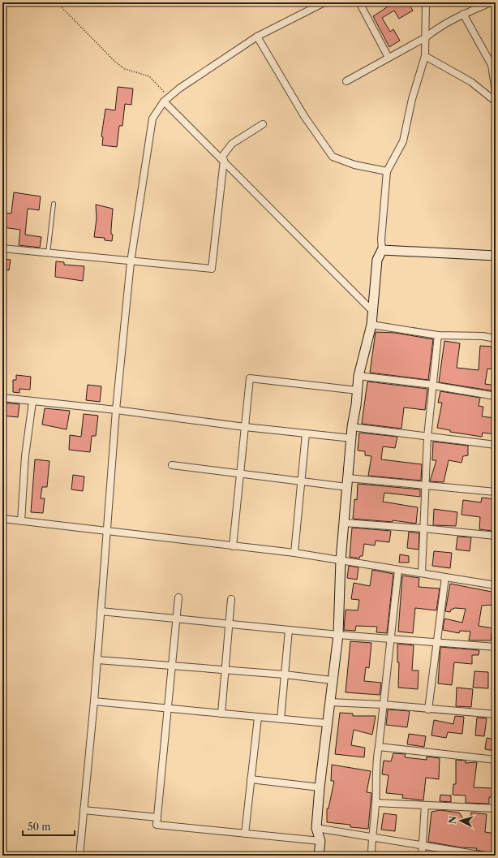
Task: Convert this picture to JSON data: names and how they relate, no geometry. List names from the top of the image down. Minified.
{"scale_bar":"50 m","north":"left"}
